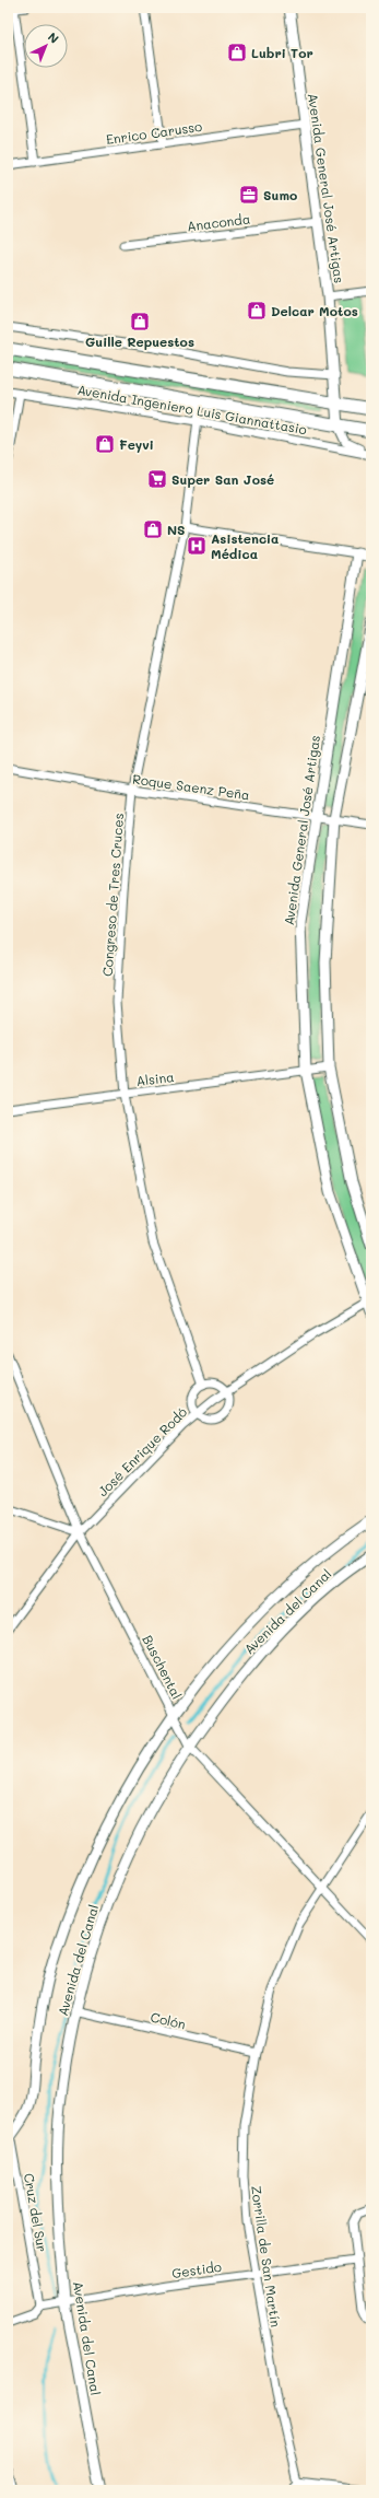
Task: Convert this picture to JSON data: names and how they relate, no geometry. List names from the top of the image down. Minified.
{"streets":{"main road":["Avenida Ingeniero Luis Giannattasio"],"street":["Enrico Carusso","Avenida General José Artigas","Anaconda","Roque Saenz Peña","Congreso de Tres Cruces","Alsina","José Enrique Rodó","Avenida del Canal","Buschental","Colón","Cruz del Sur","Zorrilla de San Martín","Gestido"]},"crossings":[["Enrico Carusso","Avenida General José Artigas"],["Avenida General José Artigas","Anaconda"],["Avenida General José Artigas","Avenida Ingeniero Luis Giannattasio"],["Avenida General José Artigas","Roque Saenz Peña"],["Avenida General José Artigas","Alsina"],["Avenida General José Artigas","José Enrique Rodó"],["Avenida Ingeniero Luis Giannattasio","Congreso de Tres Cruces"],["Roque Saenz Peña","Congreso de Tres Cruces"],["Congreso de Tres Cruces","Alsina"],["José Enrique Rodó","Buschental"],["Avenida del Canal","Buschental"],["Avenida del Canal","Colón"],["Avenida del Canal","Cruz del Sur"],["Avenida del Canal","Gestido"],["Buschental","Zorrilla de San Martín"],["Colón","Zorrilla de San Martín"],["Cruz del Sur","Gestido"],["Zorrilla de San Martín","Gestido"]],"places":{"shop":["Lubri Tor","Delcar Motos","Guille Repuestos","Feyvi","NS"],"office":["Sumo"],"supermarket":["Super San José"],"hospital":["Asistencia Médica"]},"north":"top right"}
